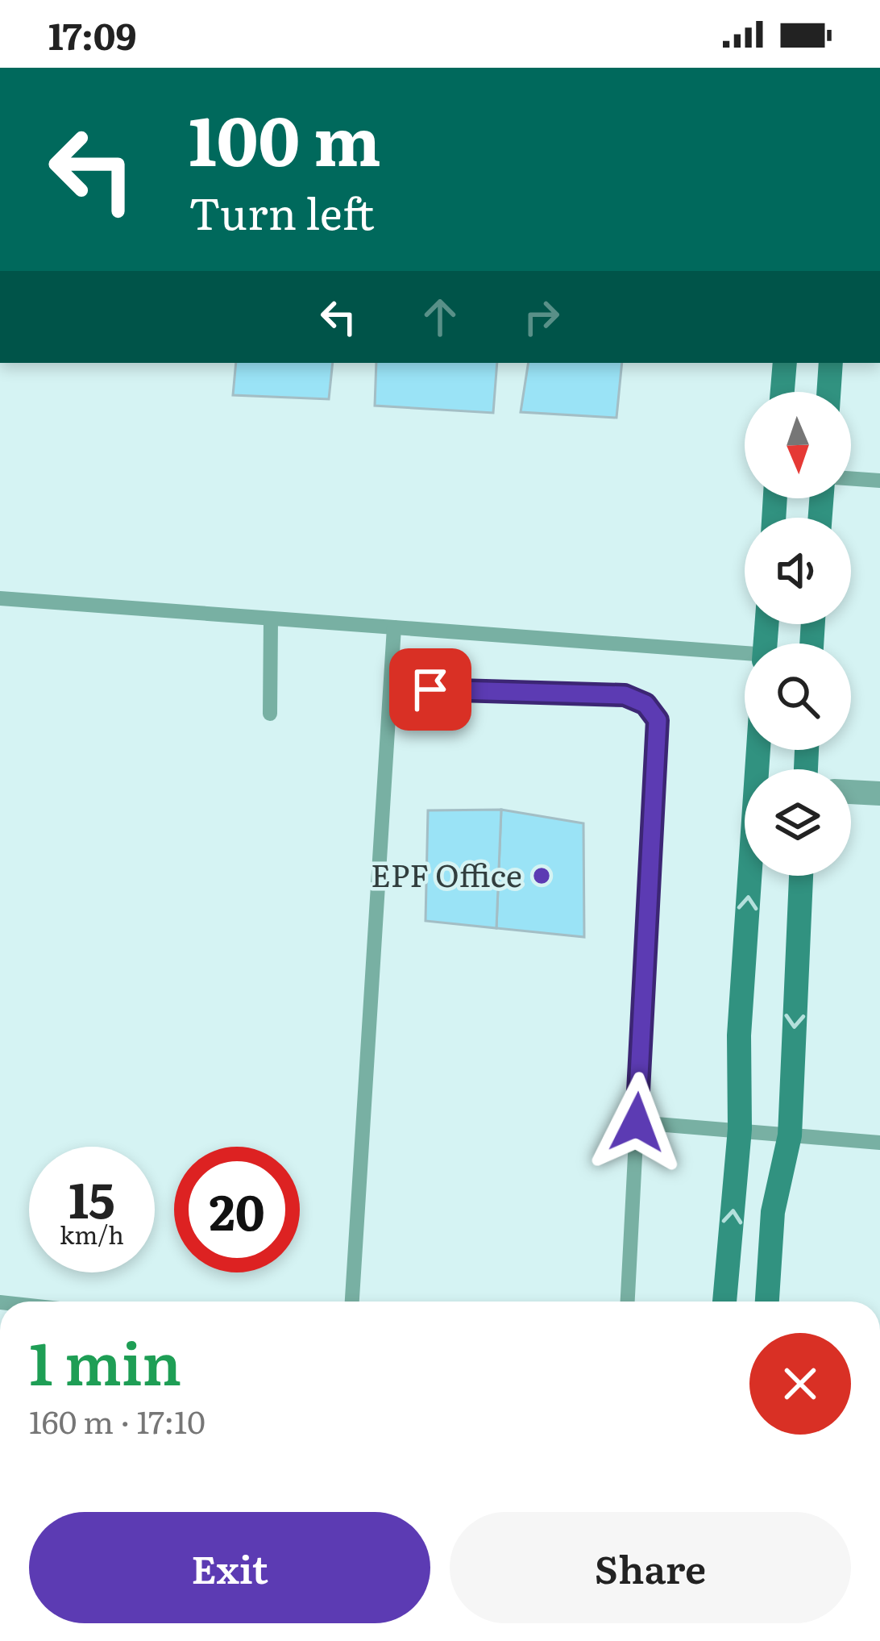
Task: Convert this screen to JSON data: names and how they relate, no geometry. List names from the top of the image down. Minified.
{"places":["EPF Office"],"north":"bottom","page":{"status":"17:09","turn":["100 m","Turn left"],"speed":"15 km/h","limit":"20","heading":["1 min","160 m · 17:10"],"buttons":["Exit","Share"]}}
